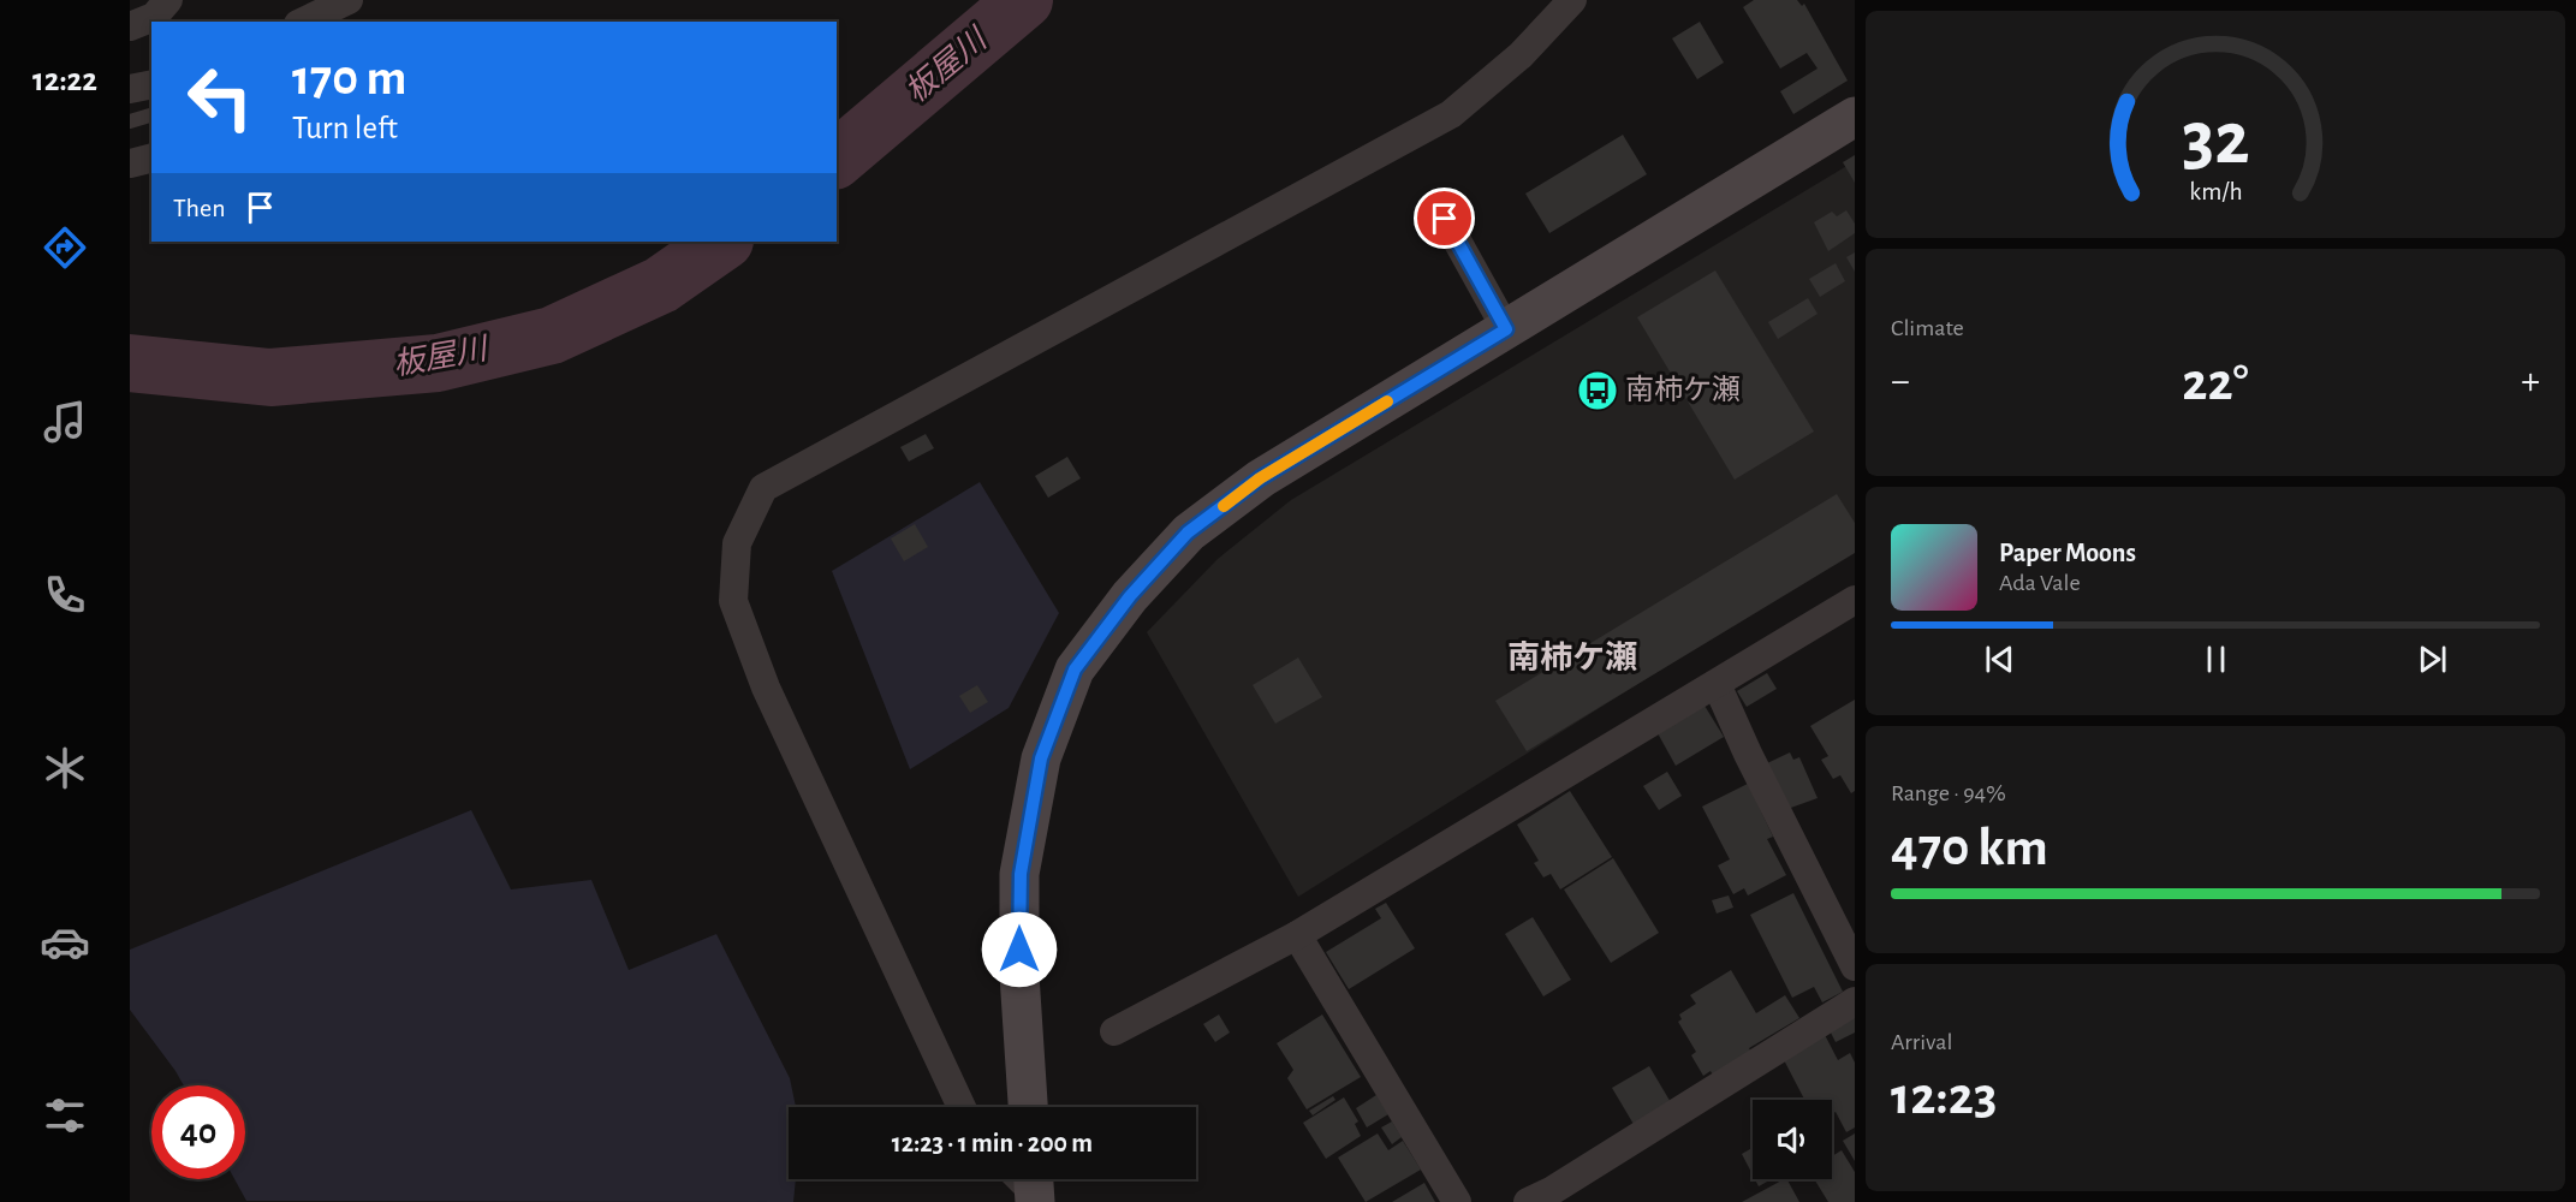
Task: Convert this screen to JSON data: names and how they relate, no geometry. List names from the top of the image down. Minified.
{"districts":["南柿ケ瀬"],"water":["板屋川"],"places":{"bus stop":["南柿ケ瀬"]},"page":{"tabs":"12:22","turn":["170 m","Turn left"],"then":"Then","tile":["Climate",["Range · 94%","470 km"],["Arrival","12:23"]],"heat":["−","22°","+"],"song":["Paper Moons","Ada Vale"],"limit":"40","trip":"12:23 · 1 min · 200 m","gauge":["32","km/h"]}}
